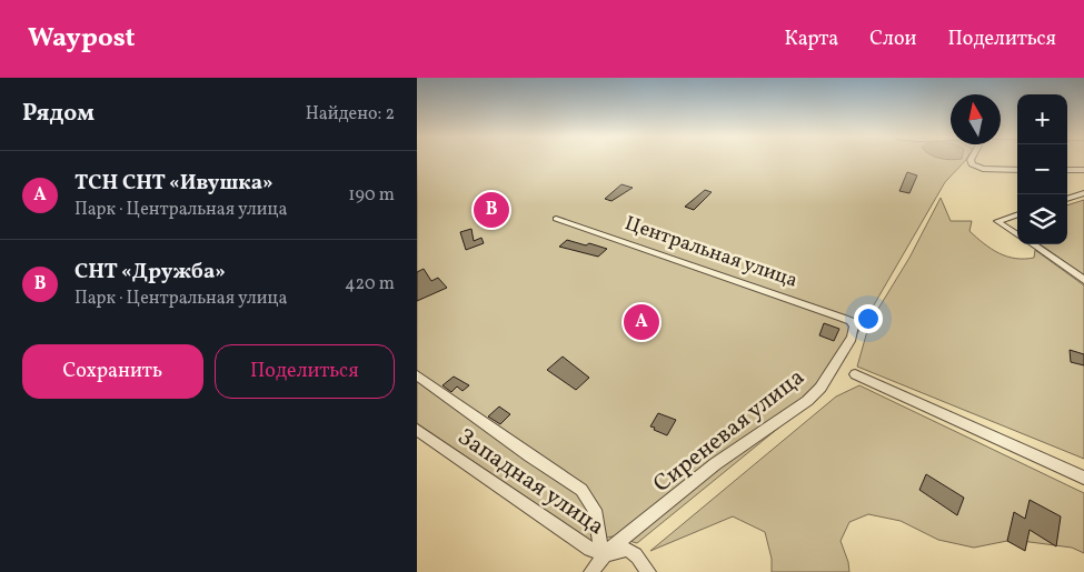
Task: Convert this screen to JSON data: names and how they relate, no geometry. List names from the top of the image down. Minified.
{"streets":{"street":["Центральная улица","Сиреневая улица","Западная улица"]},"crossings":[["Центральная улица","Сиреневая улица"],["Сиреневая улица","Западная улица"]],"north":"top","page":{"header":"Waypost","nav":["Карта","Слои","Поделиться"],"heading":["Рядом","Найдено: 2"],"map_buttons":["+","−"],"list":[{"mark":"A","name":"ТСН СНТ «Ивушка»","note":"Парк · Центральная улица","value":"190 m"},{"mark":"B","name":"СНТ «Дружба»","note":"Парк · Центральная улица","value":"420 m"}],"pins":["B","A"],"buttons":["Сохранить","Поделиться"]}}
